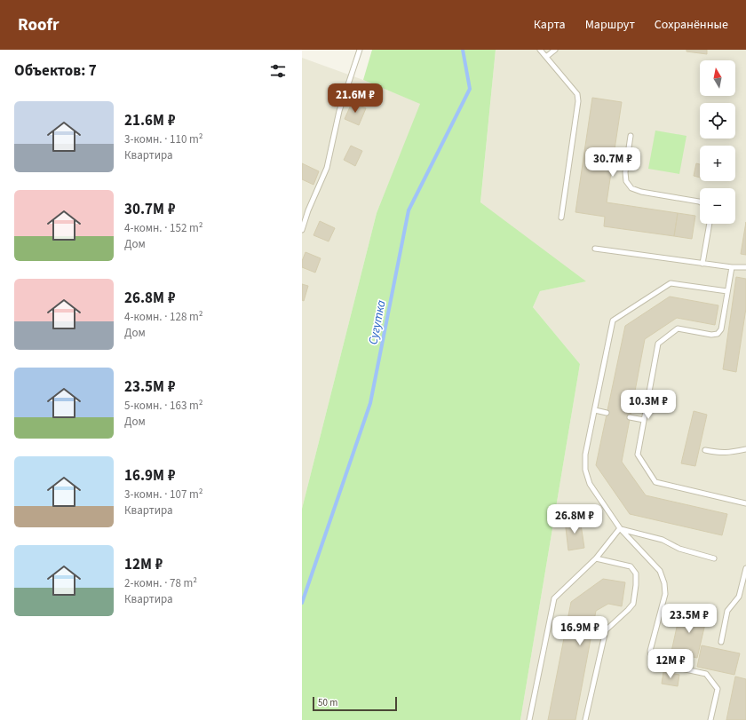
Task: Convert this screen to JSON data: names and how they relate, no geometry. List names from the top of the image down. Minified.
{"water":["Сугутка"],"scale_bar":"50 m","north":"top","page":{"header":"Roofr","nav":["Карта","Маршрут","Сохранённые"],"heading":"Объектов: 7","map_buttons":["+","−"],"price":["21.6M ₽","30.7M ₽","10.3M ₽","26.8M ₽","23.5M ₽","16.9M ₽","12M ₽"],"list":[{"name":"21.6M ₽","note":"3-комн. · 110 m² · Квартира"},{"name":"30.7M ₽","note":"4-комн. · 152 m² · Дом"},{"name":"26.8M ₽","note":"4-комн. · 128 m² · Дом"},{"name":"23.5M ₽","note":"5-комн. · 163 m² · Дом"},{"name":"16.9M ₽","note":"3-комн. · 107 m² · Квартира"},{"name":"12M ₽","note":"2-комн. · 78 m² · Квартира"}],"scale":"50 m"}}
